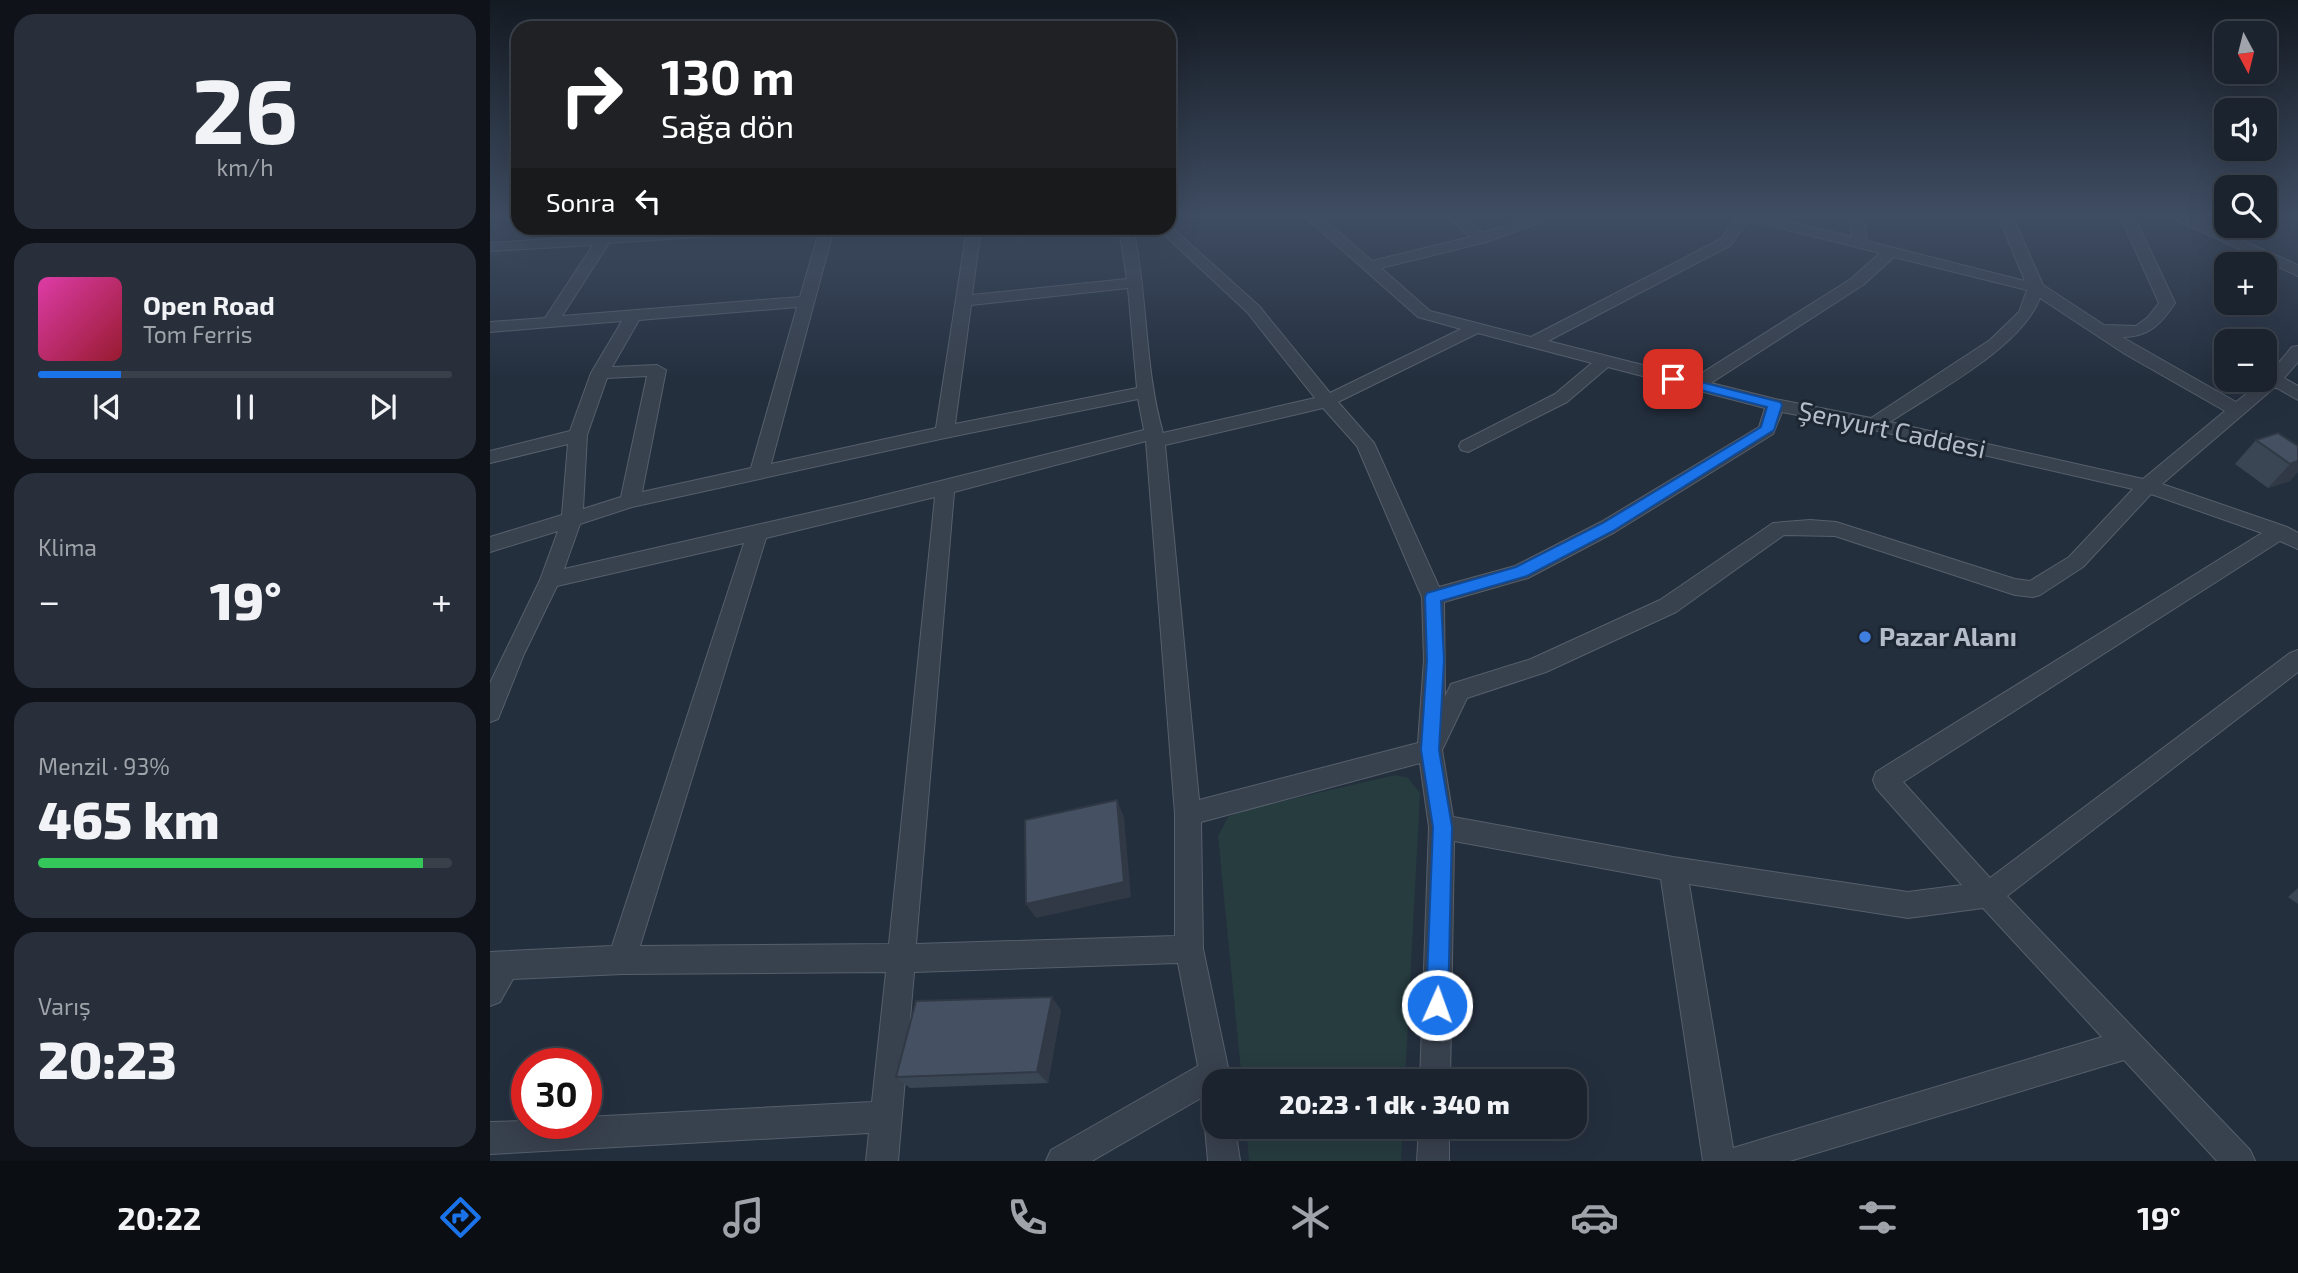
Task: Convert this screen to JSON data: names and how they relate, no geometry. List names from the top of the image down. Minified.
{"streets":{"street":["Şenyurt Caddesi"]},"places":["Pazar Alanı"],"north":"bottom","page":{"tile":[["26","km/h"],"Klima",["Menzil · 93%","465 km"],["Varış","20:23"]],"map_buttons":["+","−"],"turn":["130 m","Sağa dön"],"then":"Sonra","song":["Open Road","Tom Ferris"],"heat":["−","19°","+"],"limit":"30","trip":"20:23 · 1 dk · 340 m","tabs":["20:22","19°"]}}
